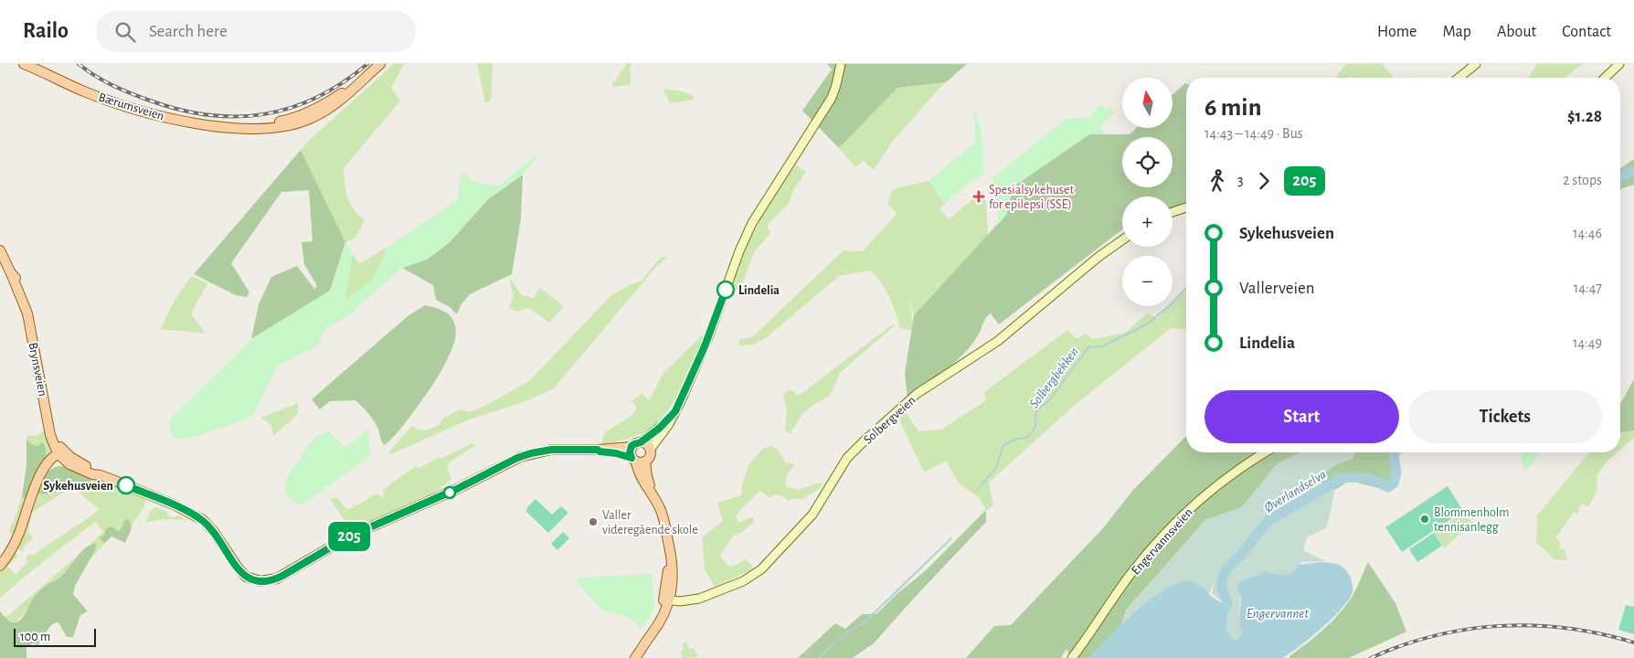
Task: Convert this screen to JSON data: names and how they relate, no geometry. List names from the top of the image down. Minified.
{"streets":{"main road":["Bærumsveien","Brynsveien","Solbergveien","Engervannsveien"]},"water":["Solbergbekken","Øverlandselva","Engervannet"],"places":{"health":["Spesialsykehuset for epilepsi (SSE)"],"other":["Lindelia","Sykehusveien","Blommenholm tennisanlegg","Valler videregående skole"]},"lines":["bus line 205"],"scale_bar":"100 m","north":"top","page":{"header":"Railo","search":"Search here","nav":["Home","Map","About","Contact"],"on_map":"205","map_buttons":["+","−"],"heading":["6 min","14:43 – 14:49 · Bus","$1.28"],"legs":["3","205","2 stops"],"list":[{"name":"Sykehusveien","value":"14:46"},{"name":"Vallerveien","value":"14:47"},{"name":"Lindelia","value":"14:49"}],"buttons":["Start","Tickets"],"scale":"100 m"}}
